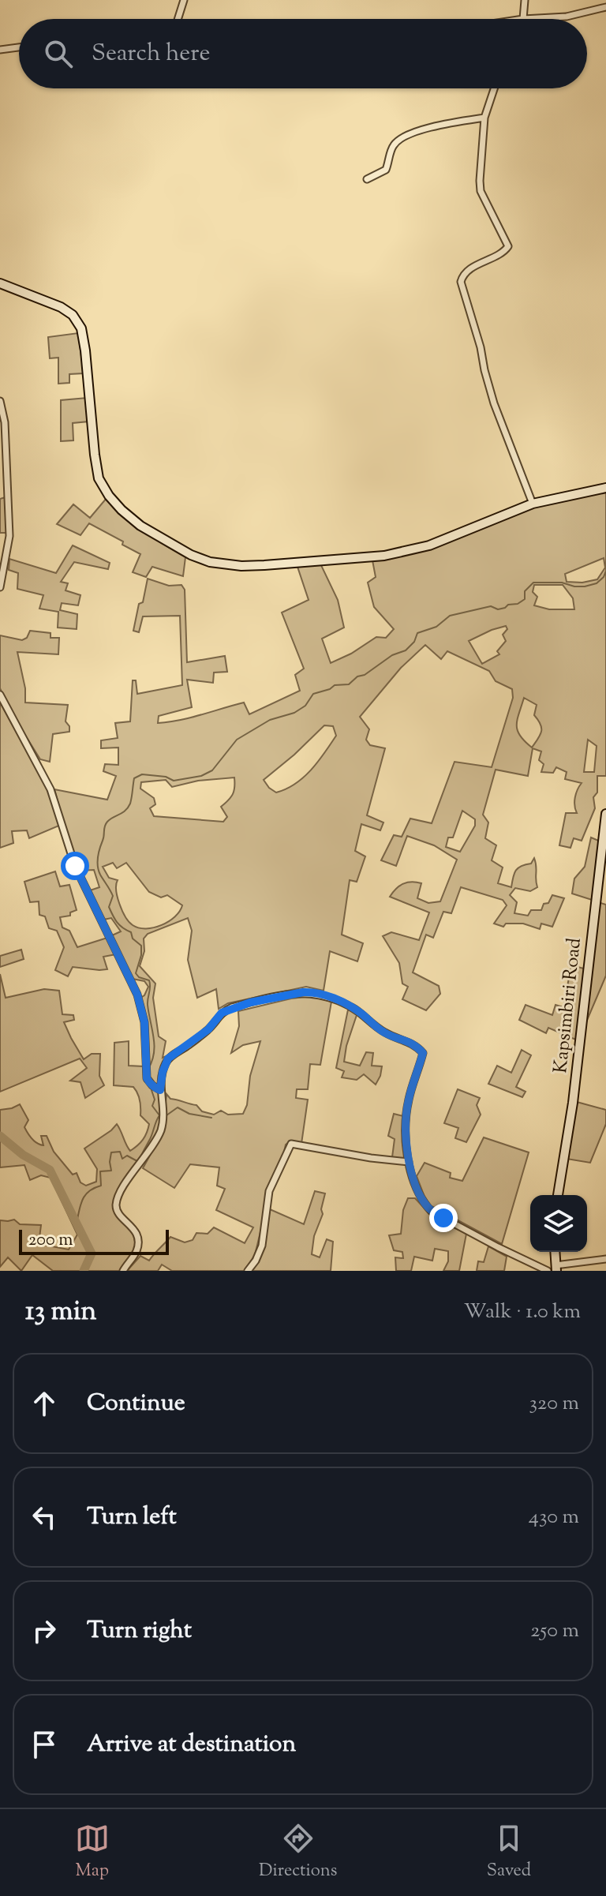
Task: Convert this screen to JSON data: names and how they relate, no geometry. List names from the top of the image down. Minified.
{"streets":{"street":["Kapsimbiri Road"]},"scale_bar":"200 m","page":{"search":"Search here","scale":"200 m","heading":["13 min","Walk · 1.0 km"],"list":[["Continue","320 m"],["Turn left","430 m"],["Turn right","250 m"],"Arrive at destination"],"nav":["Map","Directions","Saved"]}}
